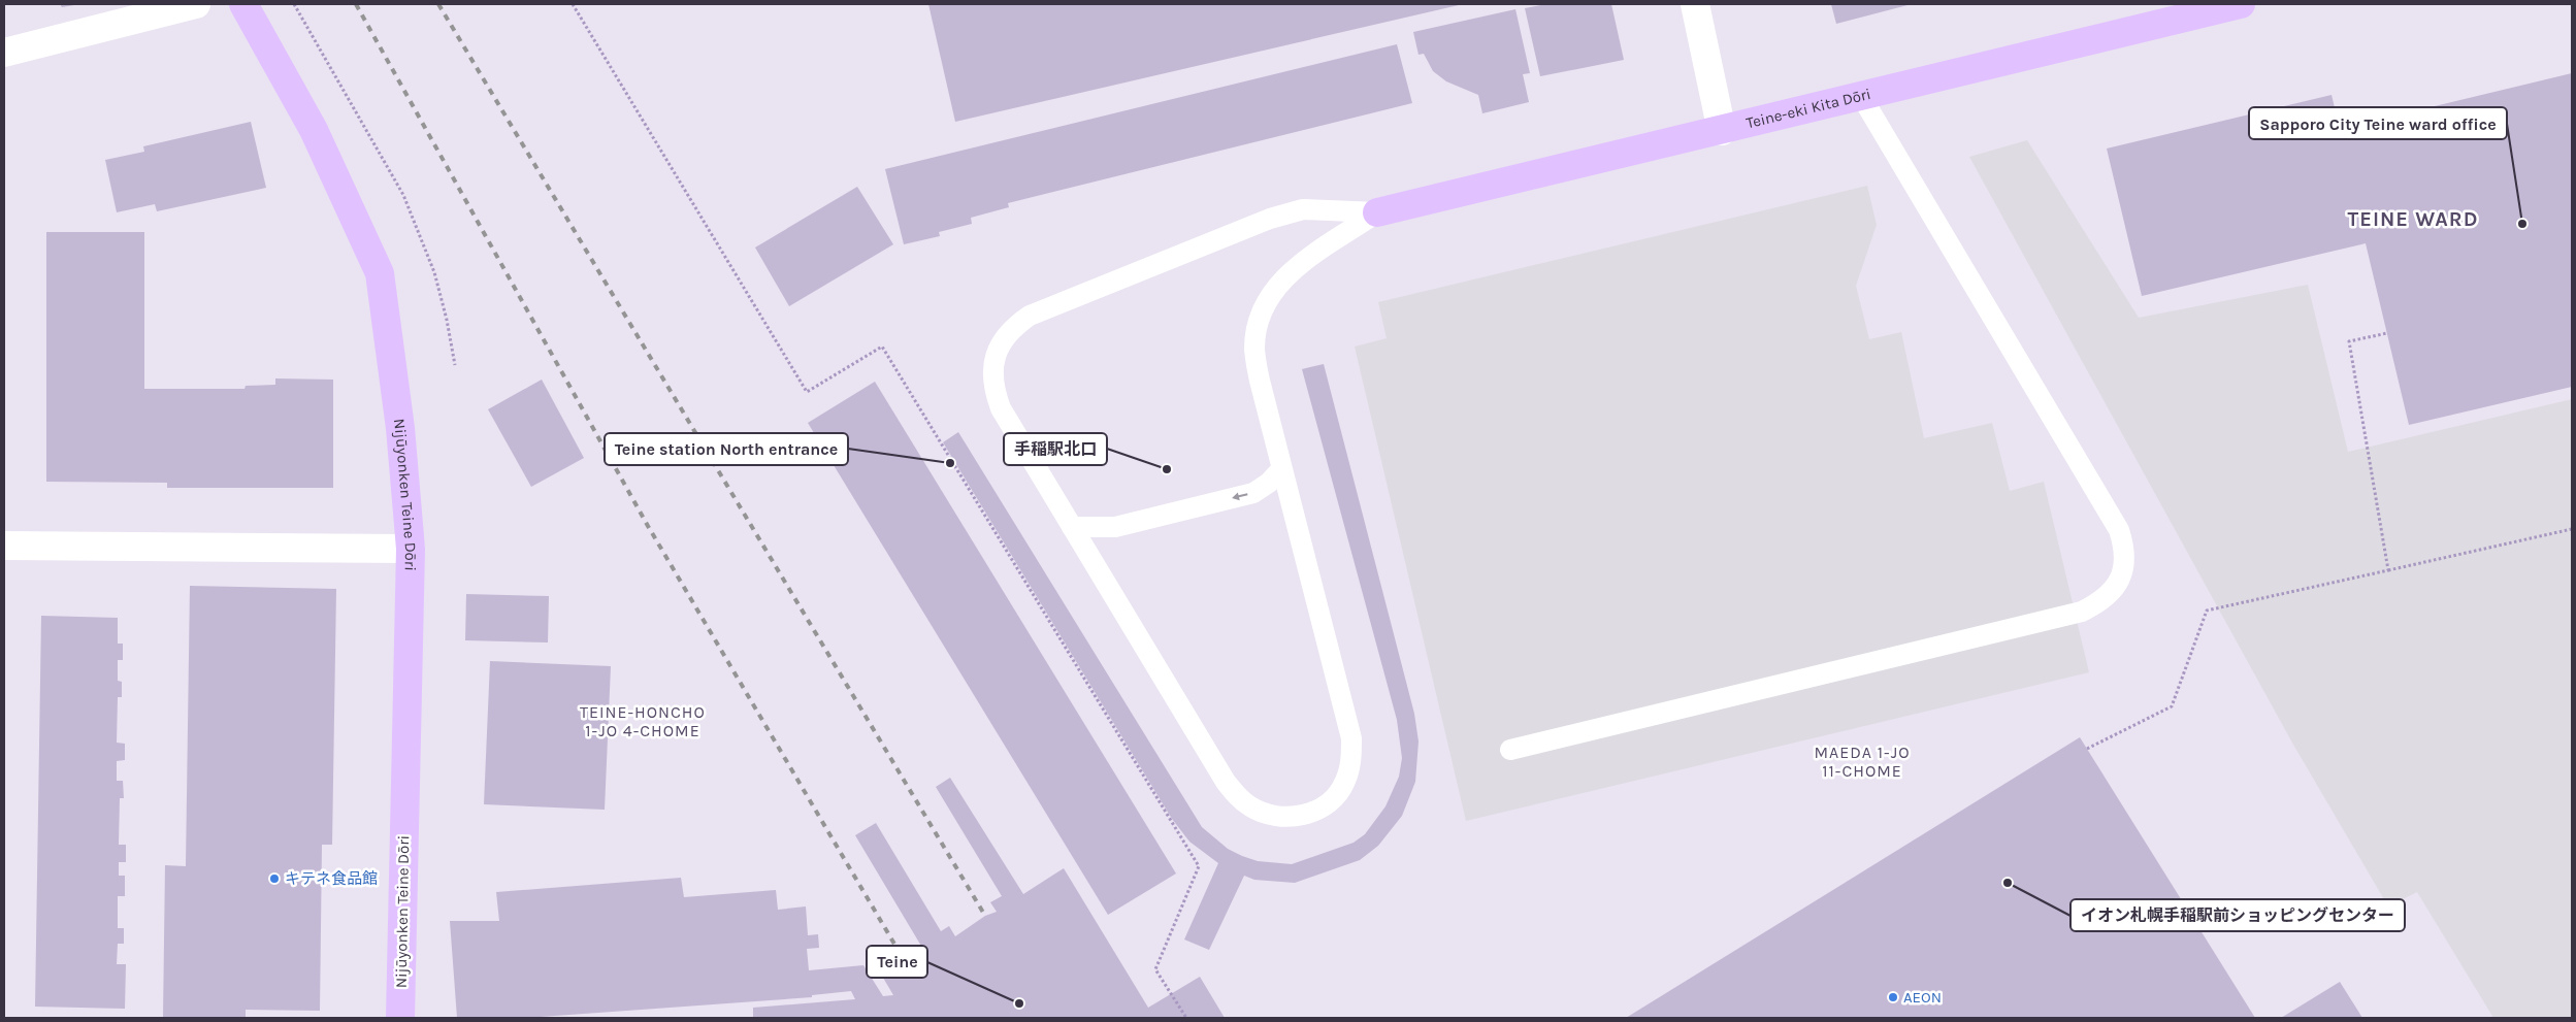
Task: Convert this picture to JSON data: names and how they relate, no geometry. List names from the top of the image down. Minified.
{"streets":{"street":["Teine-eki Kita Dōri","Nijūyonken Teine Dōri"]},"districts":["TEINE WARD","TEINE-HONCHO 1-JO 4-CHOME","MAEDA 1-JO 11-CHOME"],"places":["Sapporo City Teine ward office","Teine station North entrance","手稲駅北口","キテネ食品館","イオン札幌手稲駅前ショッピングセンター","AEON","Teine"]}
